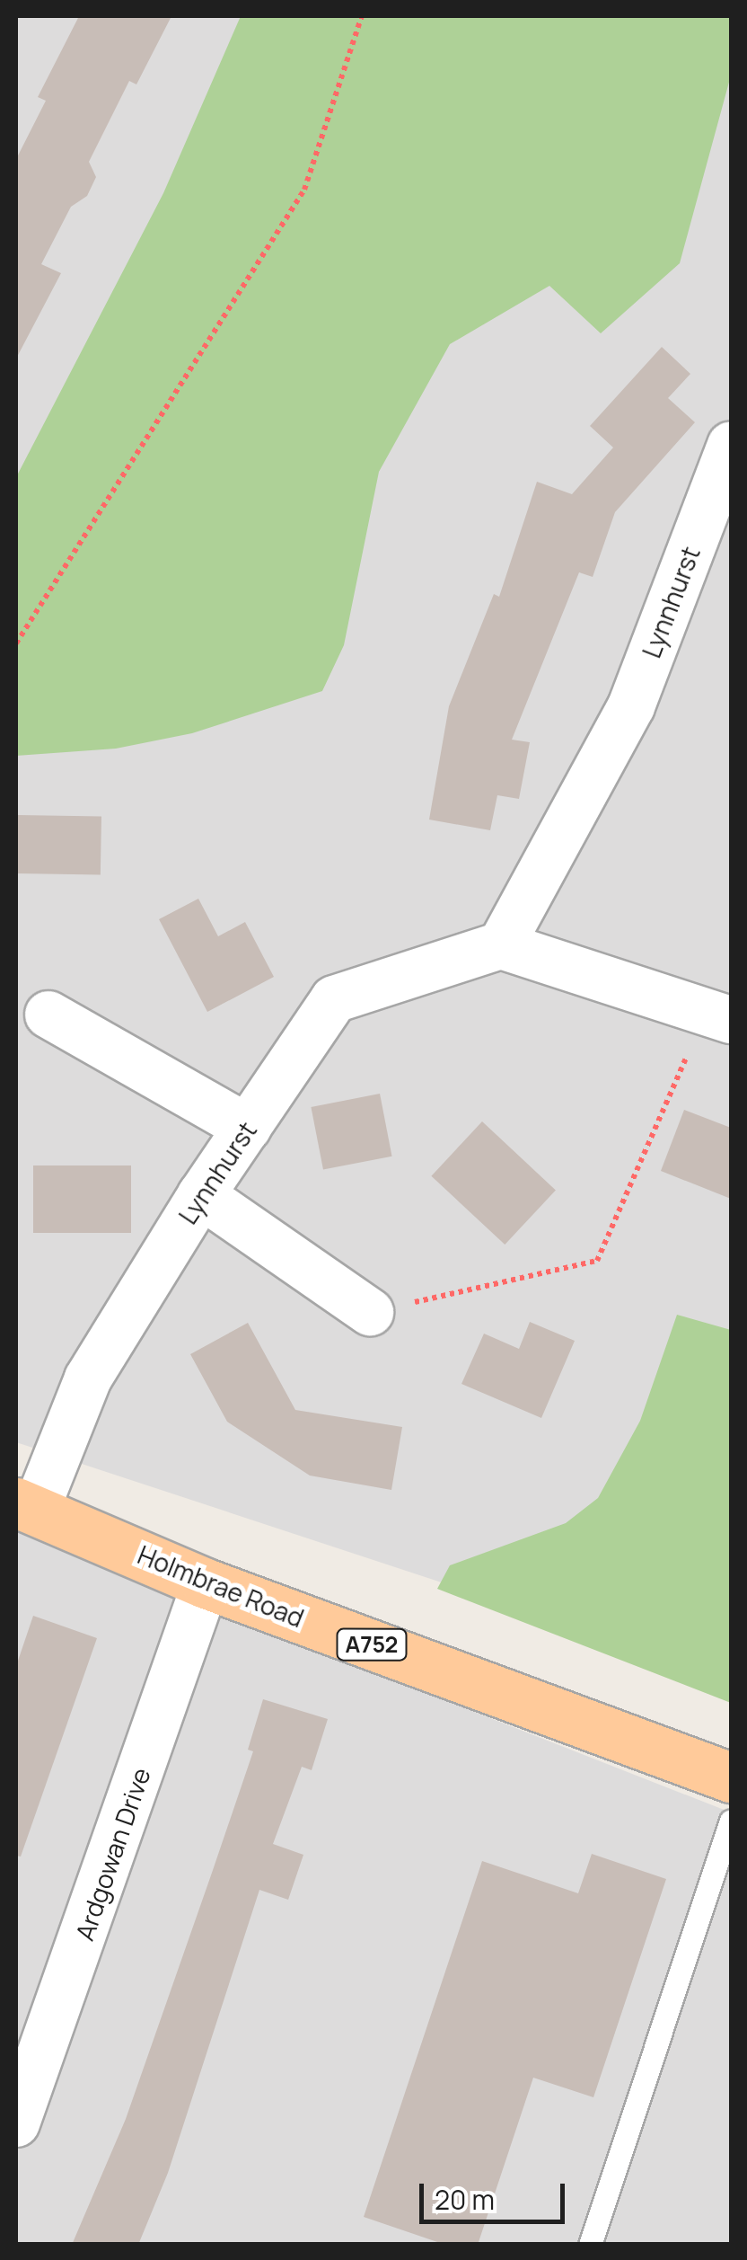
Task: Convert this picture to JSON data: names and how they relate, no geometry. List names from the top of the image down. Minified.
{"streets":{"main road":["Holmbrae Road","A752"],"street":["Lynnhurst","Ardgowan Drive"]},"crossings":[["Lynnhurst","Holmbrae Road"],["Holmbrae Road","Ardgowan Drive"]],"scale_bar":"20 m"}
